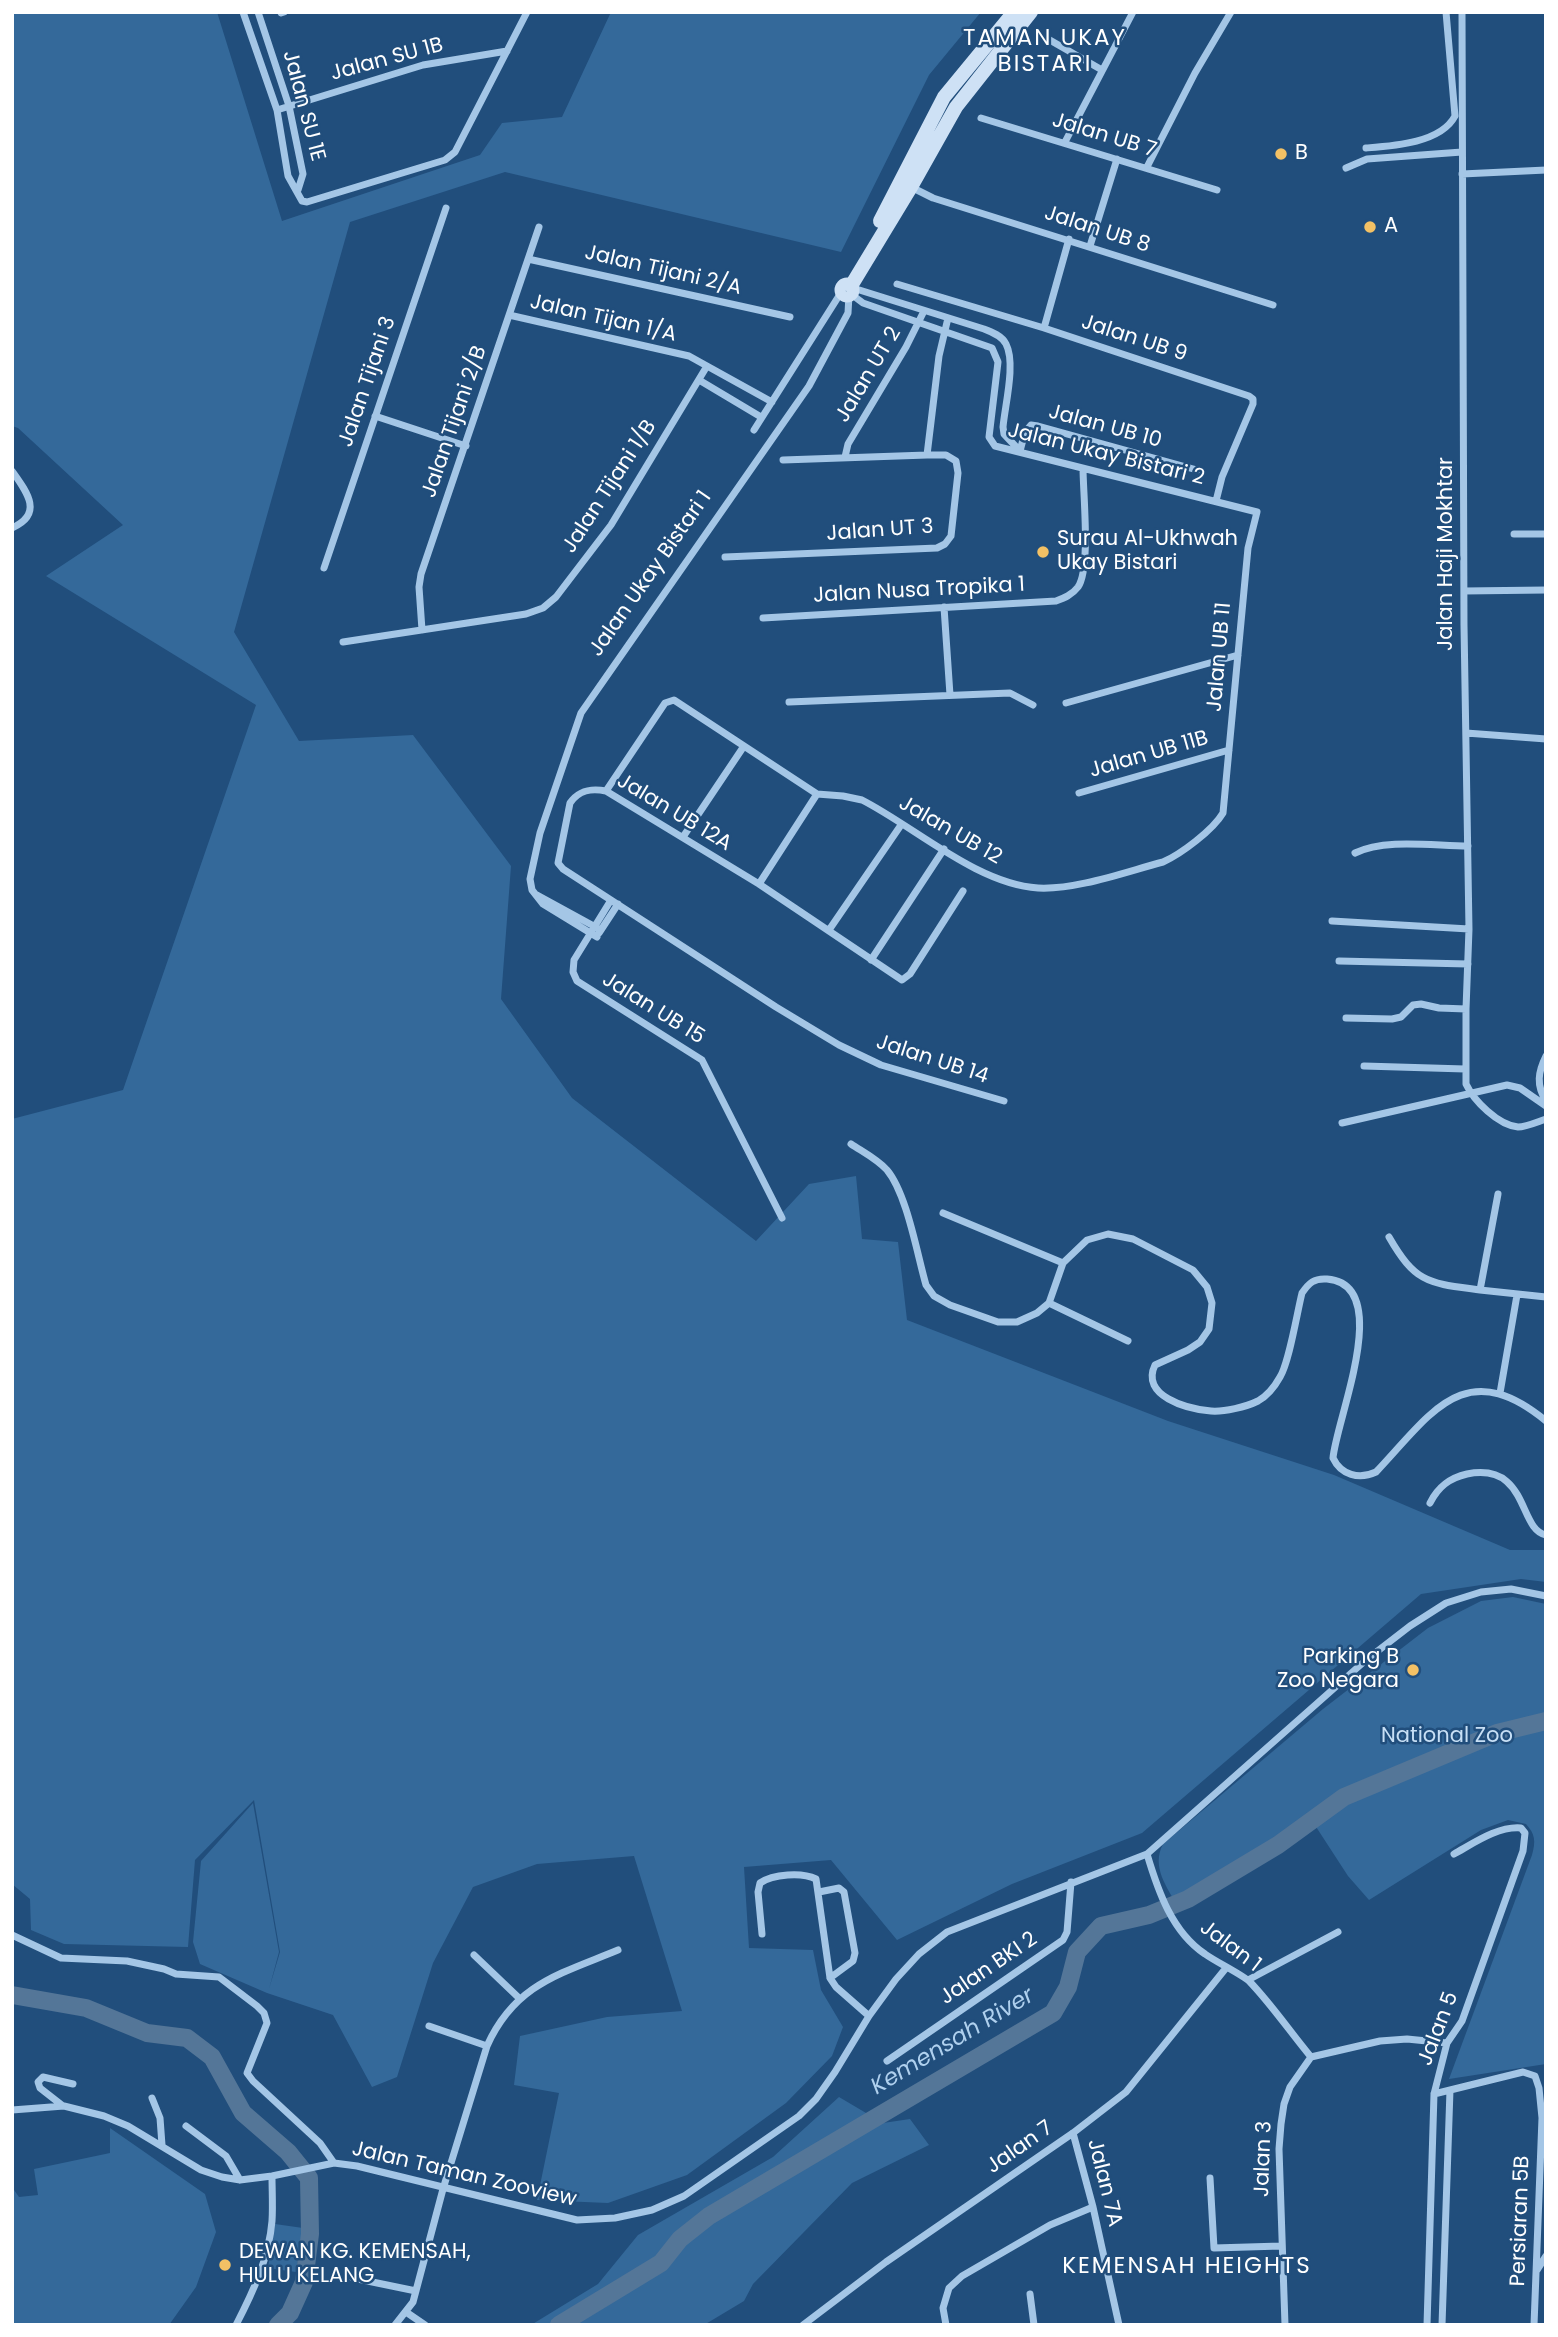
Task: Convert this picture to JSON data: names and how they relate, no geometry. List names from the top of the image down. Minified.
{"streets":{"street":["Jalan SU 1B","Jalan SU 1E","Jalan UB 7","Jalan UB 8","Jalan Tijani 2/A","Jalan Tijan 1/A","Jalan UB 9","Jalan UT 2","Jalan Tijani 3","Jalan Tijani 2/B","Jalan UB 10","Jalan Ukay Bistari 2","Jalan Tijani 1/B","Jalan UT 3","Jalan Haji Mokhtar","Jalan Ukay Bistari 1","Jalan Nusa Tropika 1","Jalan UB 11","Jalan UB 11B","Jalan UB 12A","Jalan UB 12","Jalan UB 15","Jalan UB 14","Jalan 1","Jalan BKI 2","Jalan 5","Jalan 7","Jalan 3","Jalan Taman Zooview","Jalan 7A","Persiaran 5B"]},"crossings":[["Jalan SU 1B","Jalan SU 1E"],["Jalan UB 8","Jalan Ukay Bistari 1"],["Jalan Tijani 2/A","Jalan Tijani 2/B"],["Jalan Tijan 1/A","Jalan Tijani 2/B"],["Jalan Tijan 1/A","Jalan Tijani 1/B"],["Jalan UB 9","Jalan Ukay Bistari 2"],["Jalan UT 2","Jalan Ukay Bistari 2"],["Jalan UT 2","Jalan UT 3"],["Jalan Tijani 2/B","Jalan Tijani 1/B"],["Jalan UB 10","Jalan Ukay Bistari 2"],["Jalan Ukay Bistari 2","Jalan Ukay Bistari 1"],["Jalan Ukay Bistari 2","Jalan Nusa Tropika 1"],["Jalan Ukay Bistari 2","Jalan UB 11"],["Jalan Ukay Bistari 1","Jalan UB 15"],["Jalan UB 11","Jalan UB 11B"],["Jalan UB 11","Jalan UB 12"],["Jalan UB 12A","Jalan UB 12"],["Jalan UB 12A","Jalan UB 15"],["Jalan UB 12A","Jalan UB 14"],["Jalan 1","Jalan 7"],["Jalan 1","Jalan 3"],["Jalan 1","Jalan Taman Zooview"],["Jalan BKI 2","Jalan Taman Zooview"],["Jalan 5","Persiaran 5B"],["Jalan 7","Jalan 7A"]],"districts":["TAMAN UKAY BISTARI","KEMENSAH HEIGHTS"],"water":["Kemensah River"],"parks":["National Zoo"],"places":["B","A","Surau Al-Ukhwah Ukay Bistari","Parking B Zoo Negara","DEWAN KG. KEMENSAH, HULU KELANG"]}
